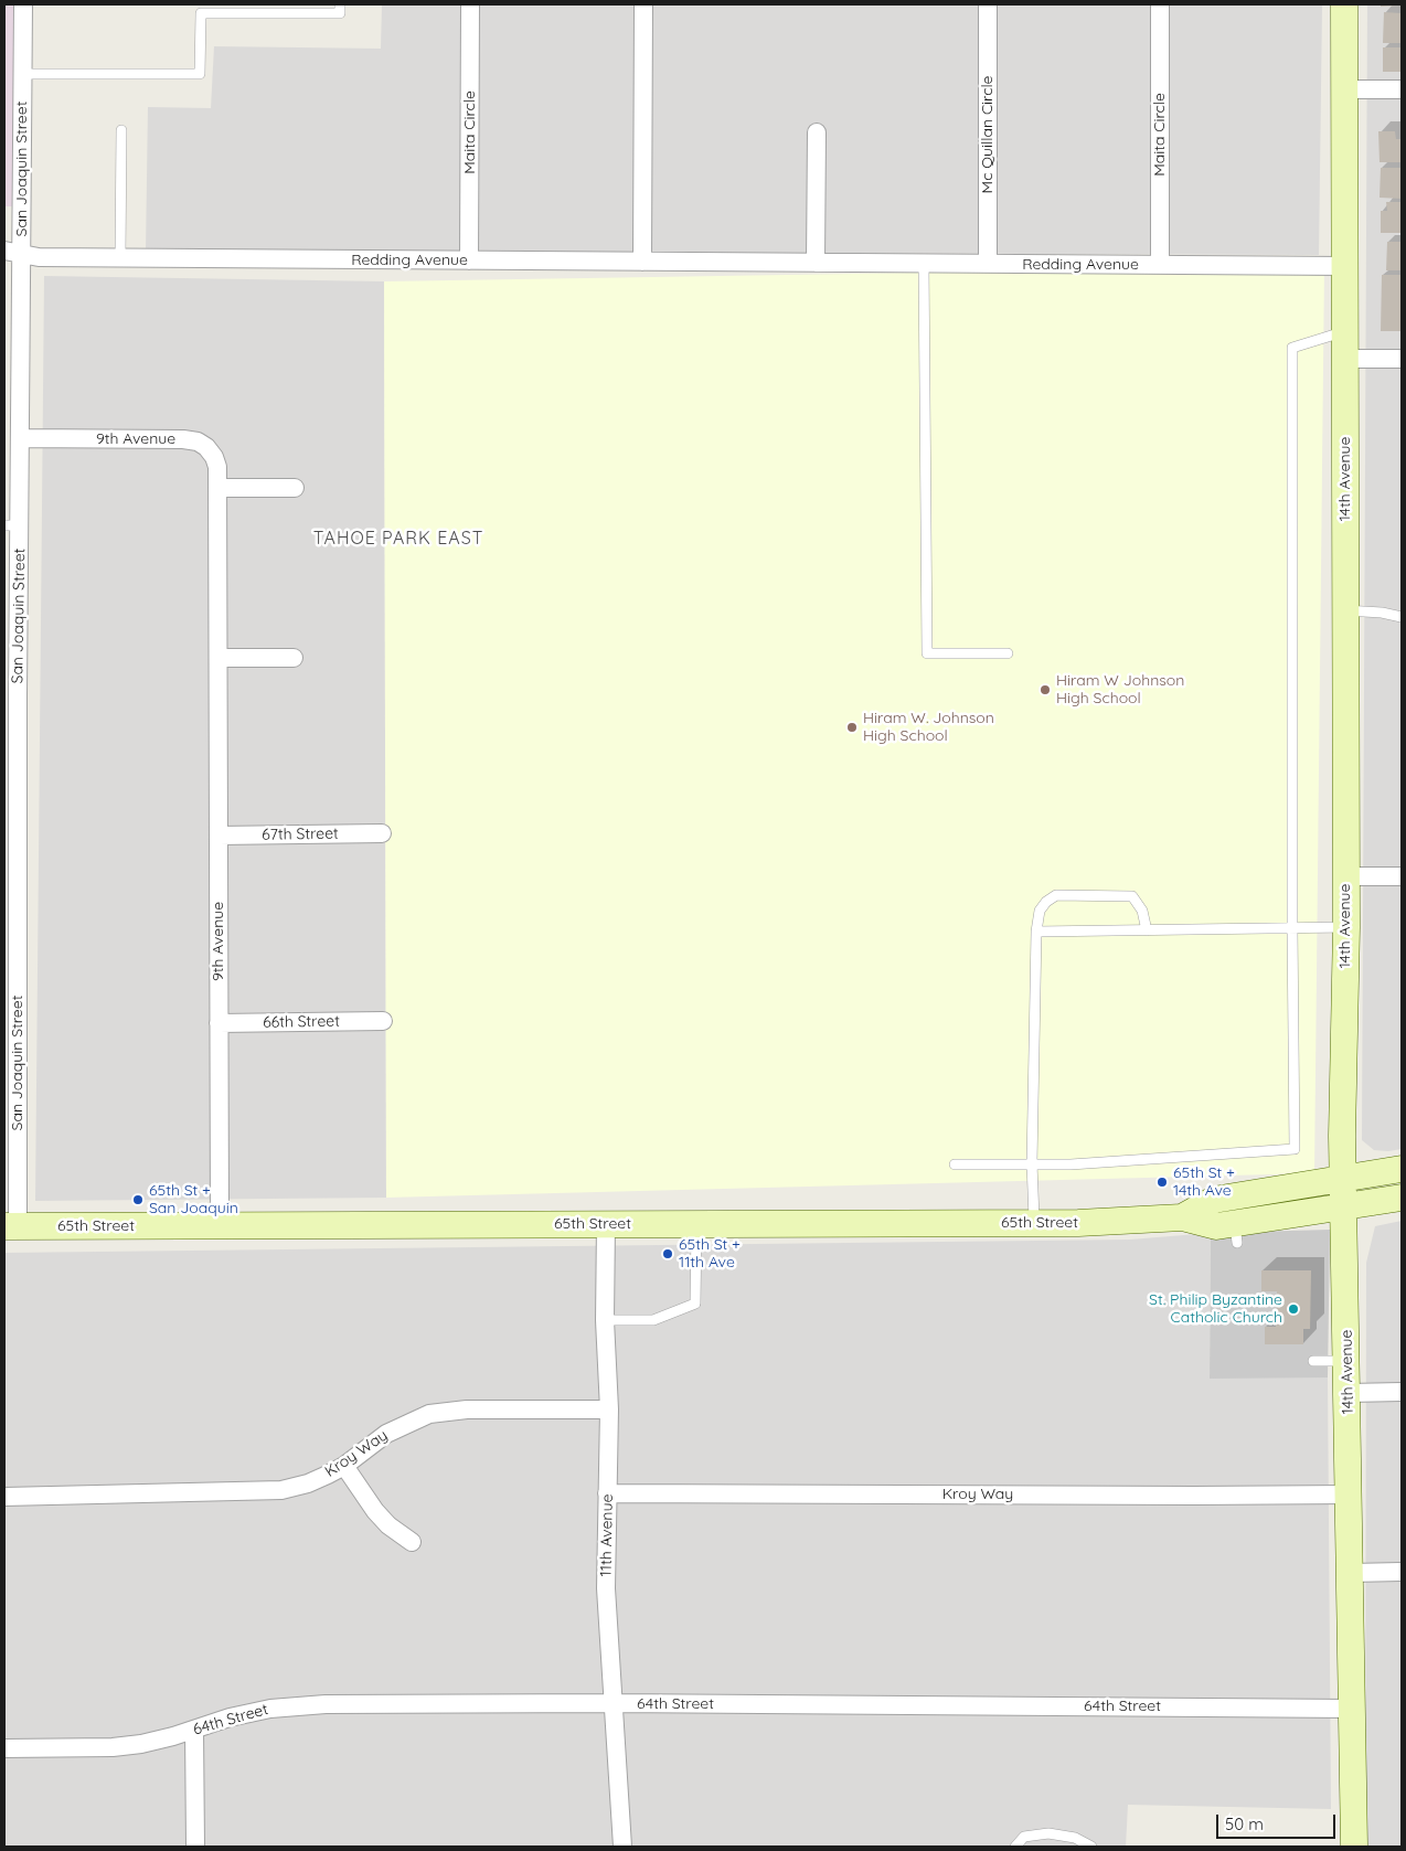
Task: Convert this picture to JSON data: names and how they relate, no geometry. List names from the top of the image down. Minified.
{"streets":{"main road":["14th Avenue","65th Street"],"street":["Maita Circle","Mc Quillan Circle","San Joaquin Street","Redding Avenue","9th Avenue","67th Street","66th Street","Kroy Way","11th Avenue","64th Street"]},"crossings":[["Maita Circle","Redding Avenue"],["Mc Quillan Circle","Redding Avenue"],["San Joaquin Street","Redding Avenue"],["San Joaquin Street","9th Avenue"],["San Joaquin Street","65th Street"],["Redding Avenue","14th Avenue"],["9th Avenue","67th Street"],["9th Avenue","66th Street"],["9th Avenue","65th Street"],["14th Avenue","65th Street"],["14th Avenue","Kroy Way"],["14th Avenue","64th Street"],["65th Street","11th Avenue"],["Kroy Way","11th Avenue"],["11th Avenue","64th Street"]],"districts":["TAHOE PARK EAST"],"places":["Hiram W Johnson High School","Hiram W. Johnson High School","65th St + 14th Ave","65th St + San Joaquin","65th St + 11th Ave","St. Philip Byzantine Catholic Church"],"scale_bar":"50 m"}
